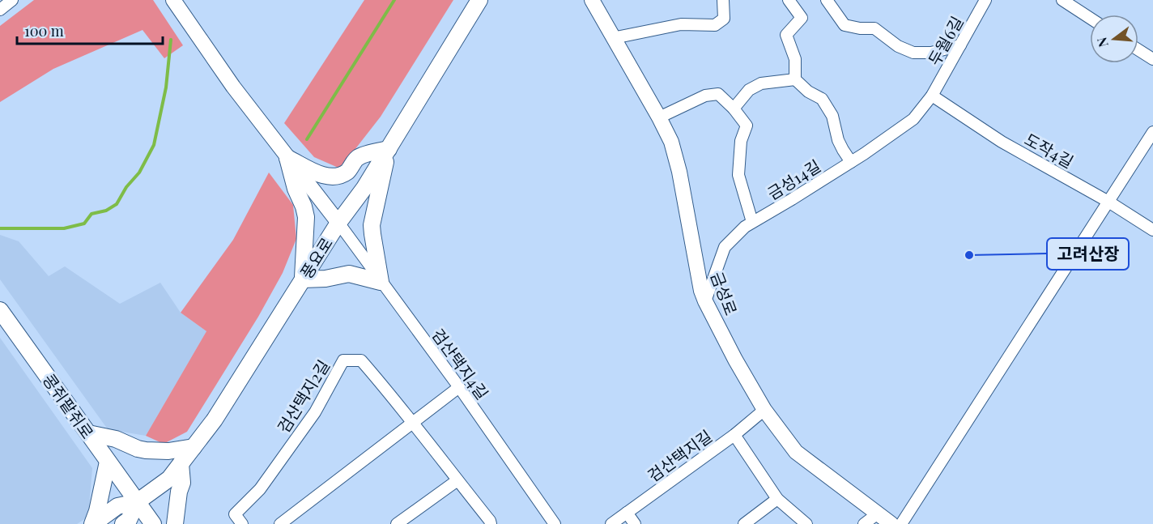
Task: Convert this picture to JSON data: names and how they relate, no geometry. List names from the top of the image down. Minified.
{"streets":{"main road":["풍요로","콩쥐팥쥐로"],"street":["두월6길","도작4길","금성14길","금성로","검산택지4길","검산택지2길","검산택지길"]},"crossings":[["두월6길","도작4길"],["두월6길","금성14길"],["도작4길","금성14길"],["금성14길","금성로"],["풍요로","검산택지4길"],["풍요로","콩쥐팥쥐로"],["금성로","검산택지길"]],"places":["고려산장"],"scale_bar":"100 m","north":"left"}
